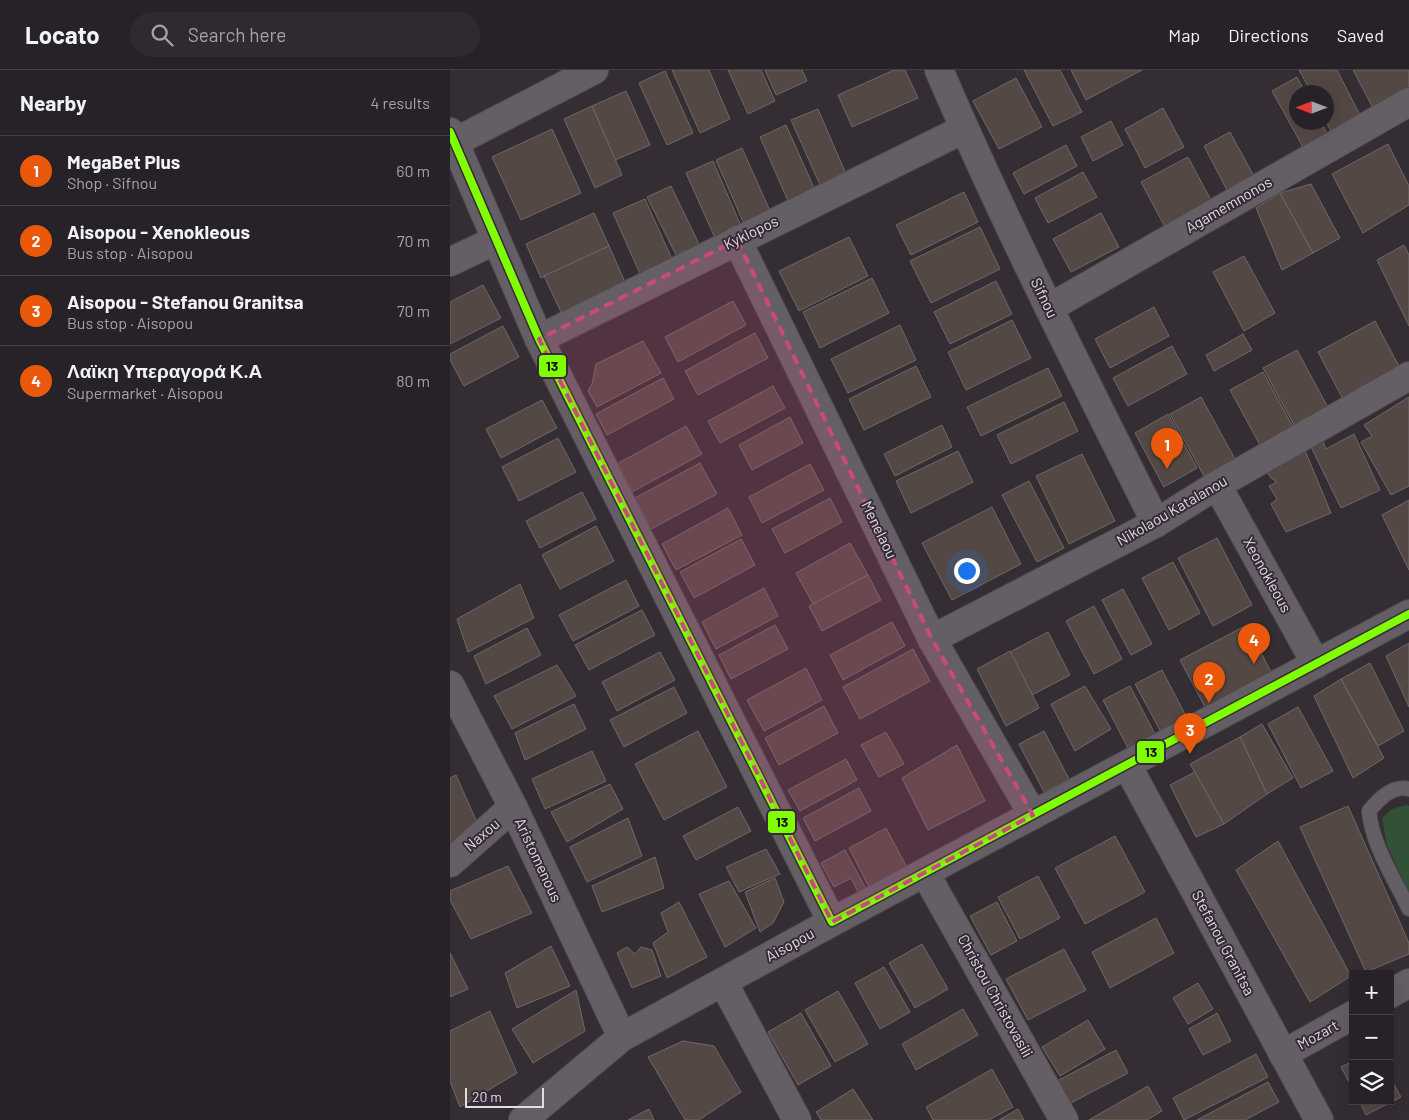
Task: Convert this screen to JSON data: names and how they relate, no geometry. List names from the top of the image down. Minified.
{"streets":{"street":["Agamemnonos","Kyklopos","Sifnou","Nikolaou Katalanou","Menelaou","Xeonokleous","Naxou","Aristomenous","Stefanou Granitsa","Aisopou","Christou Christovasili","Mozart"]},"crossings":[["Agamemnonos","Sifnou"],["Kyklopos","Sifnou"],["Kyklopos","Menelaou"],["Sifnou","Nikolaou Katalanou"],["Nikolaou Katalanou","Menelaou"],["Nikolaou Katalanou","Xeonokleous"],["Menelaou","Aisopou"],["Xeonokleous","Aisopou"],["Naxou","Aristomenous"],["Aristomenous","Aisopou"],["Stefanou Granitsa","Aisopou"],["Stefanou Granitsa","Mozart"],["Aisopou","Christou Christovasili"]],"lines":["transit line 13"],"scale_bar":"20 m","north":"left","page":{"header":"Locato","search":"Search here","nav":["Map","Directions","Saved"],"heading":["Nearby","4 results"],"list":[{"mark":"1","name":"MegaBet Plus","note":"Shop · Sifnou","value":"60 m"},{"mark":"2","name":"Aisopou - Xenokleous","note":"Bus stop · Aisopou","value":"70 m"},{"mark":"3","name":"Aisopou - Stefanou Granitsa","note":"Bus stop · Aisopou","value":"70 m"},{"mark":"4","name":"Λαϊκη Υπεραγορά Κ.Α","note":"Supermarket · Aisopou","value":"80 m"}],"pins":["1","4","2","3"],"map_buttons":["+","−"],"scale":"20 m"}}
